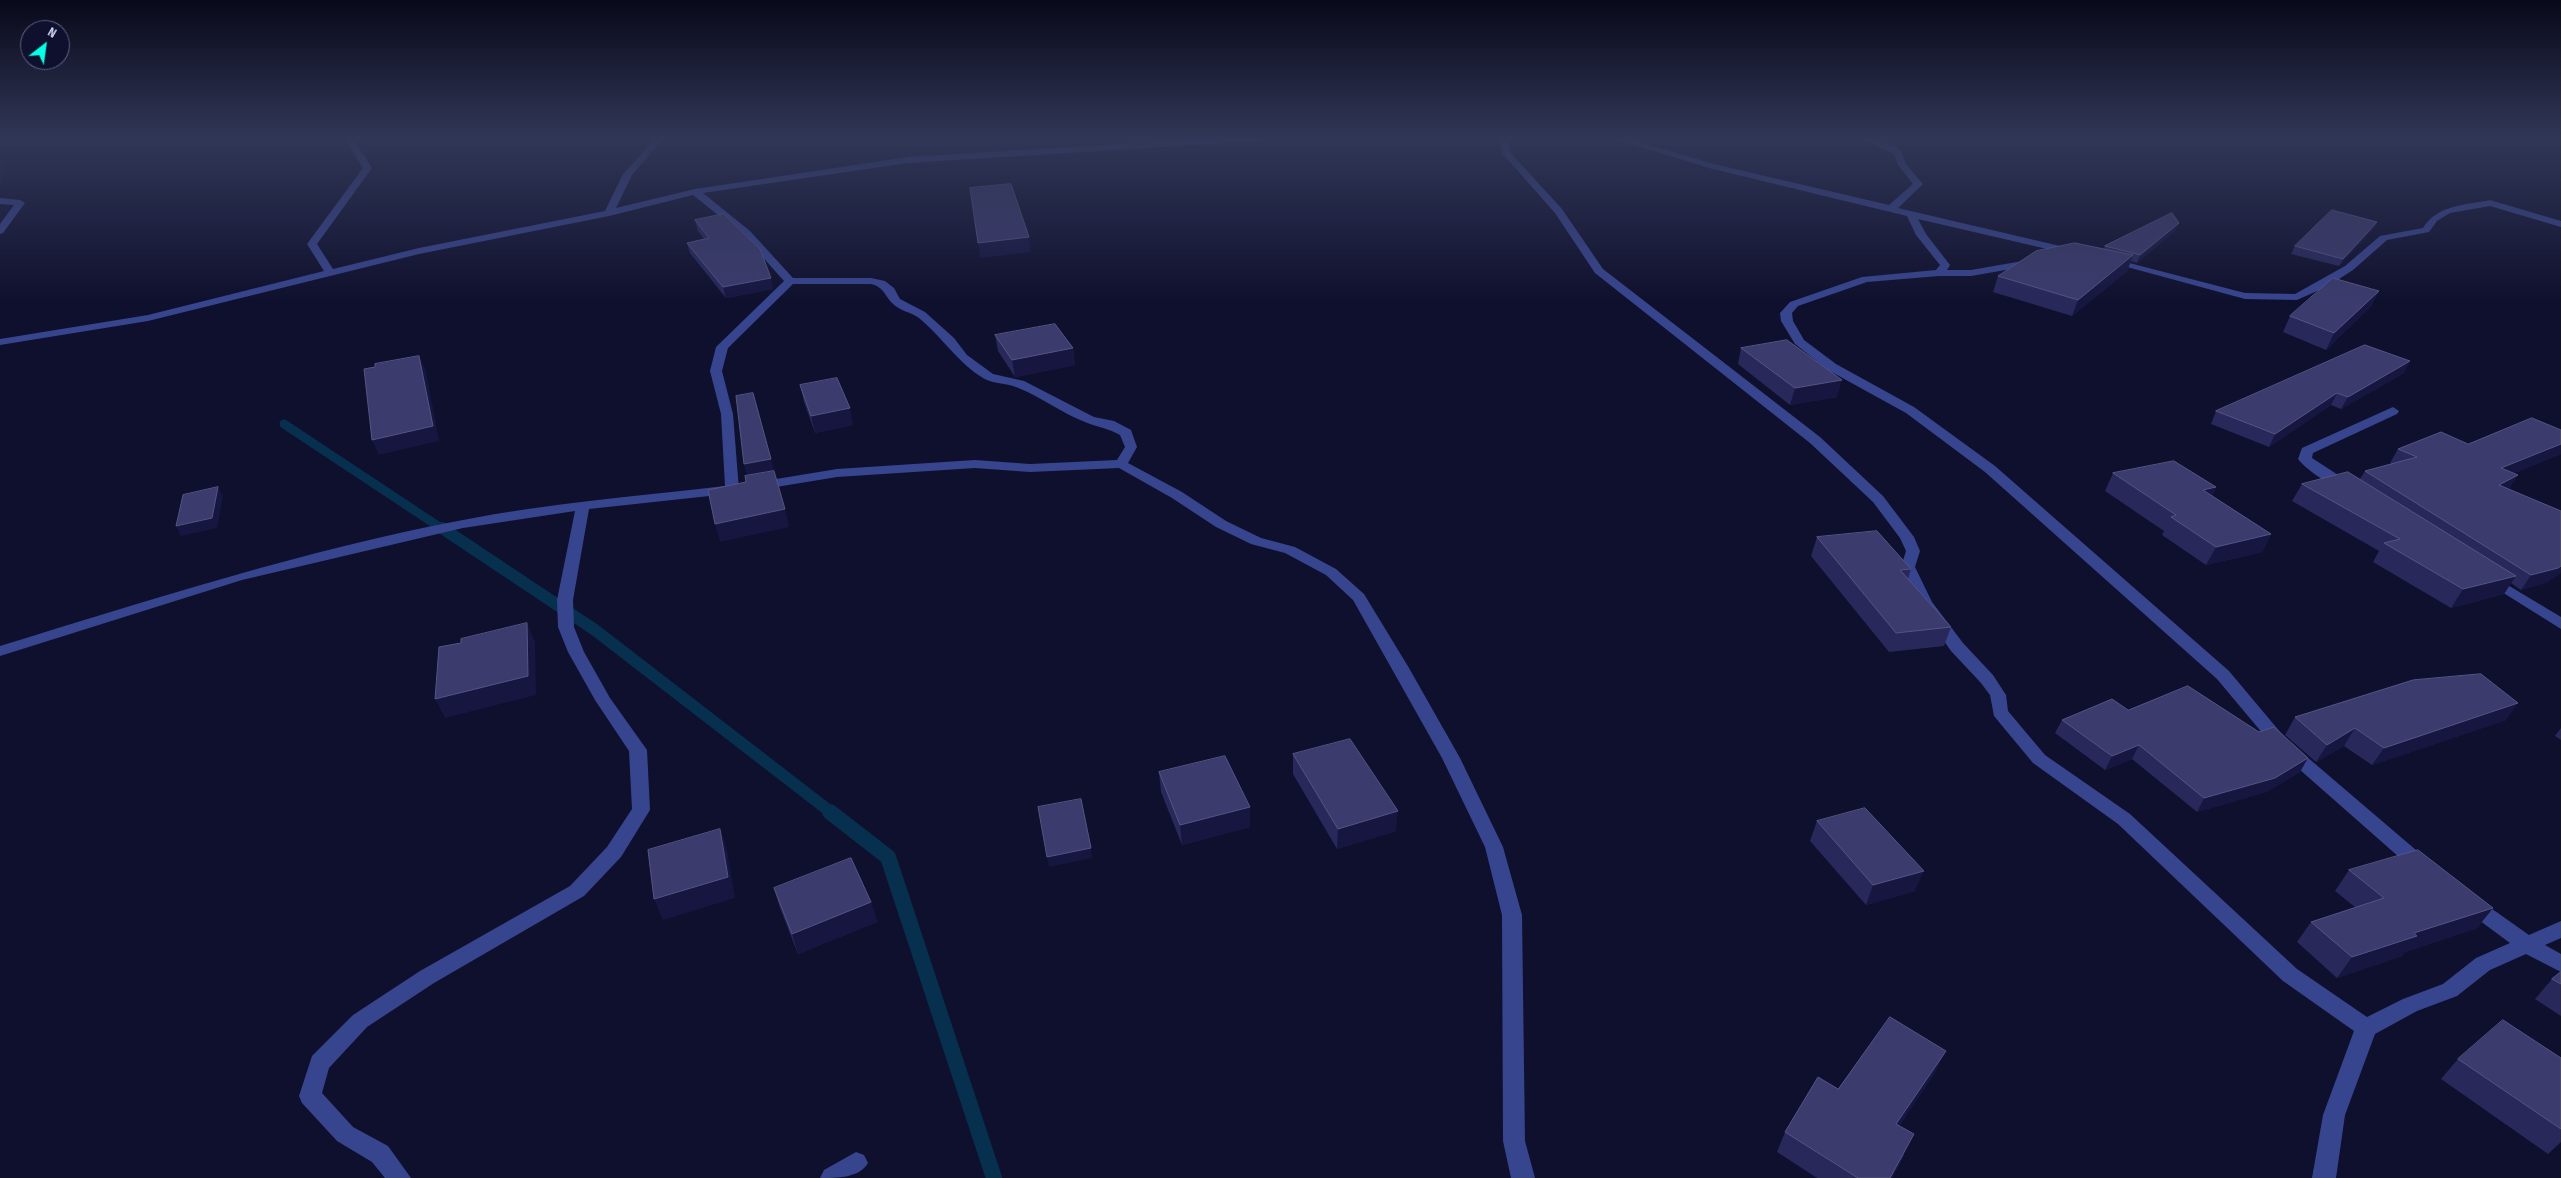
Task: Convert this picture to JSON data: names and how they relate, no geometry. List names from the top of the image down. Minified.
{"north":"top right"}
